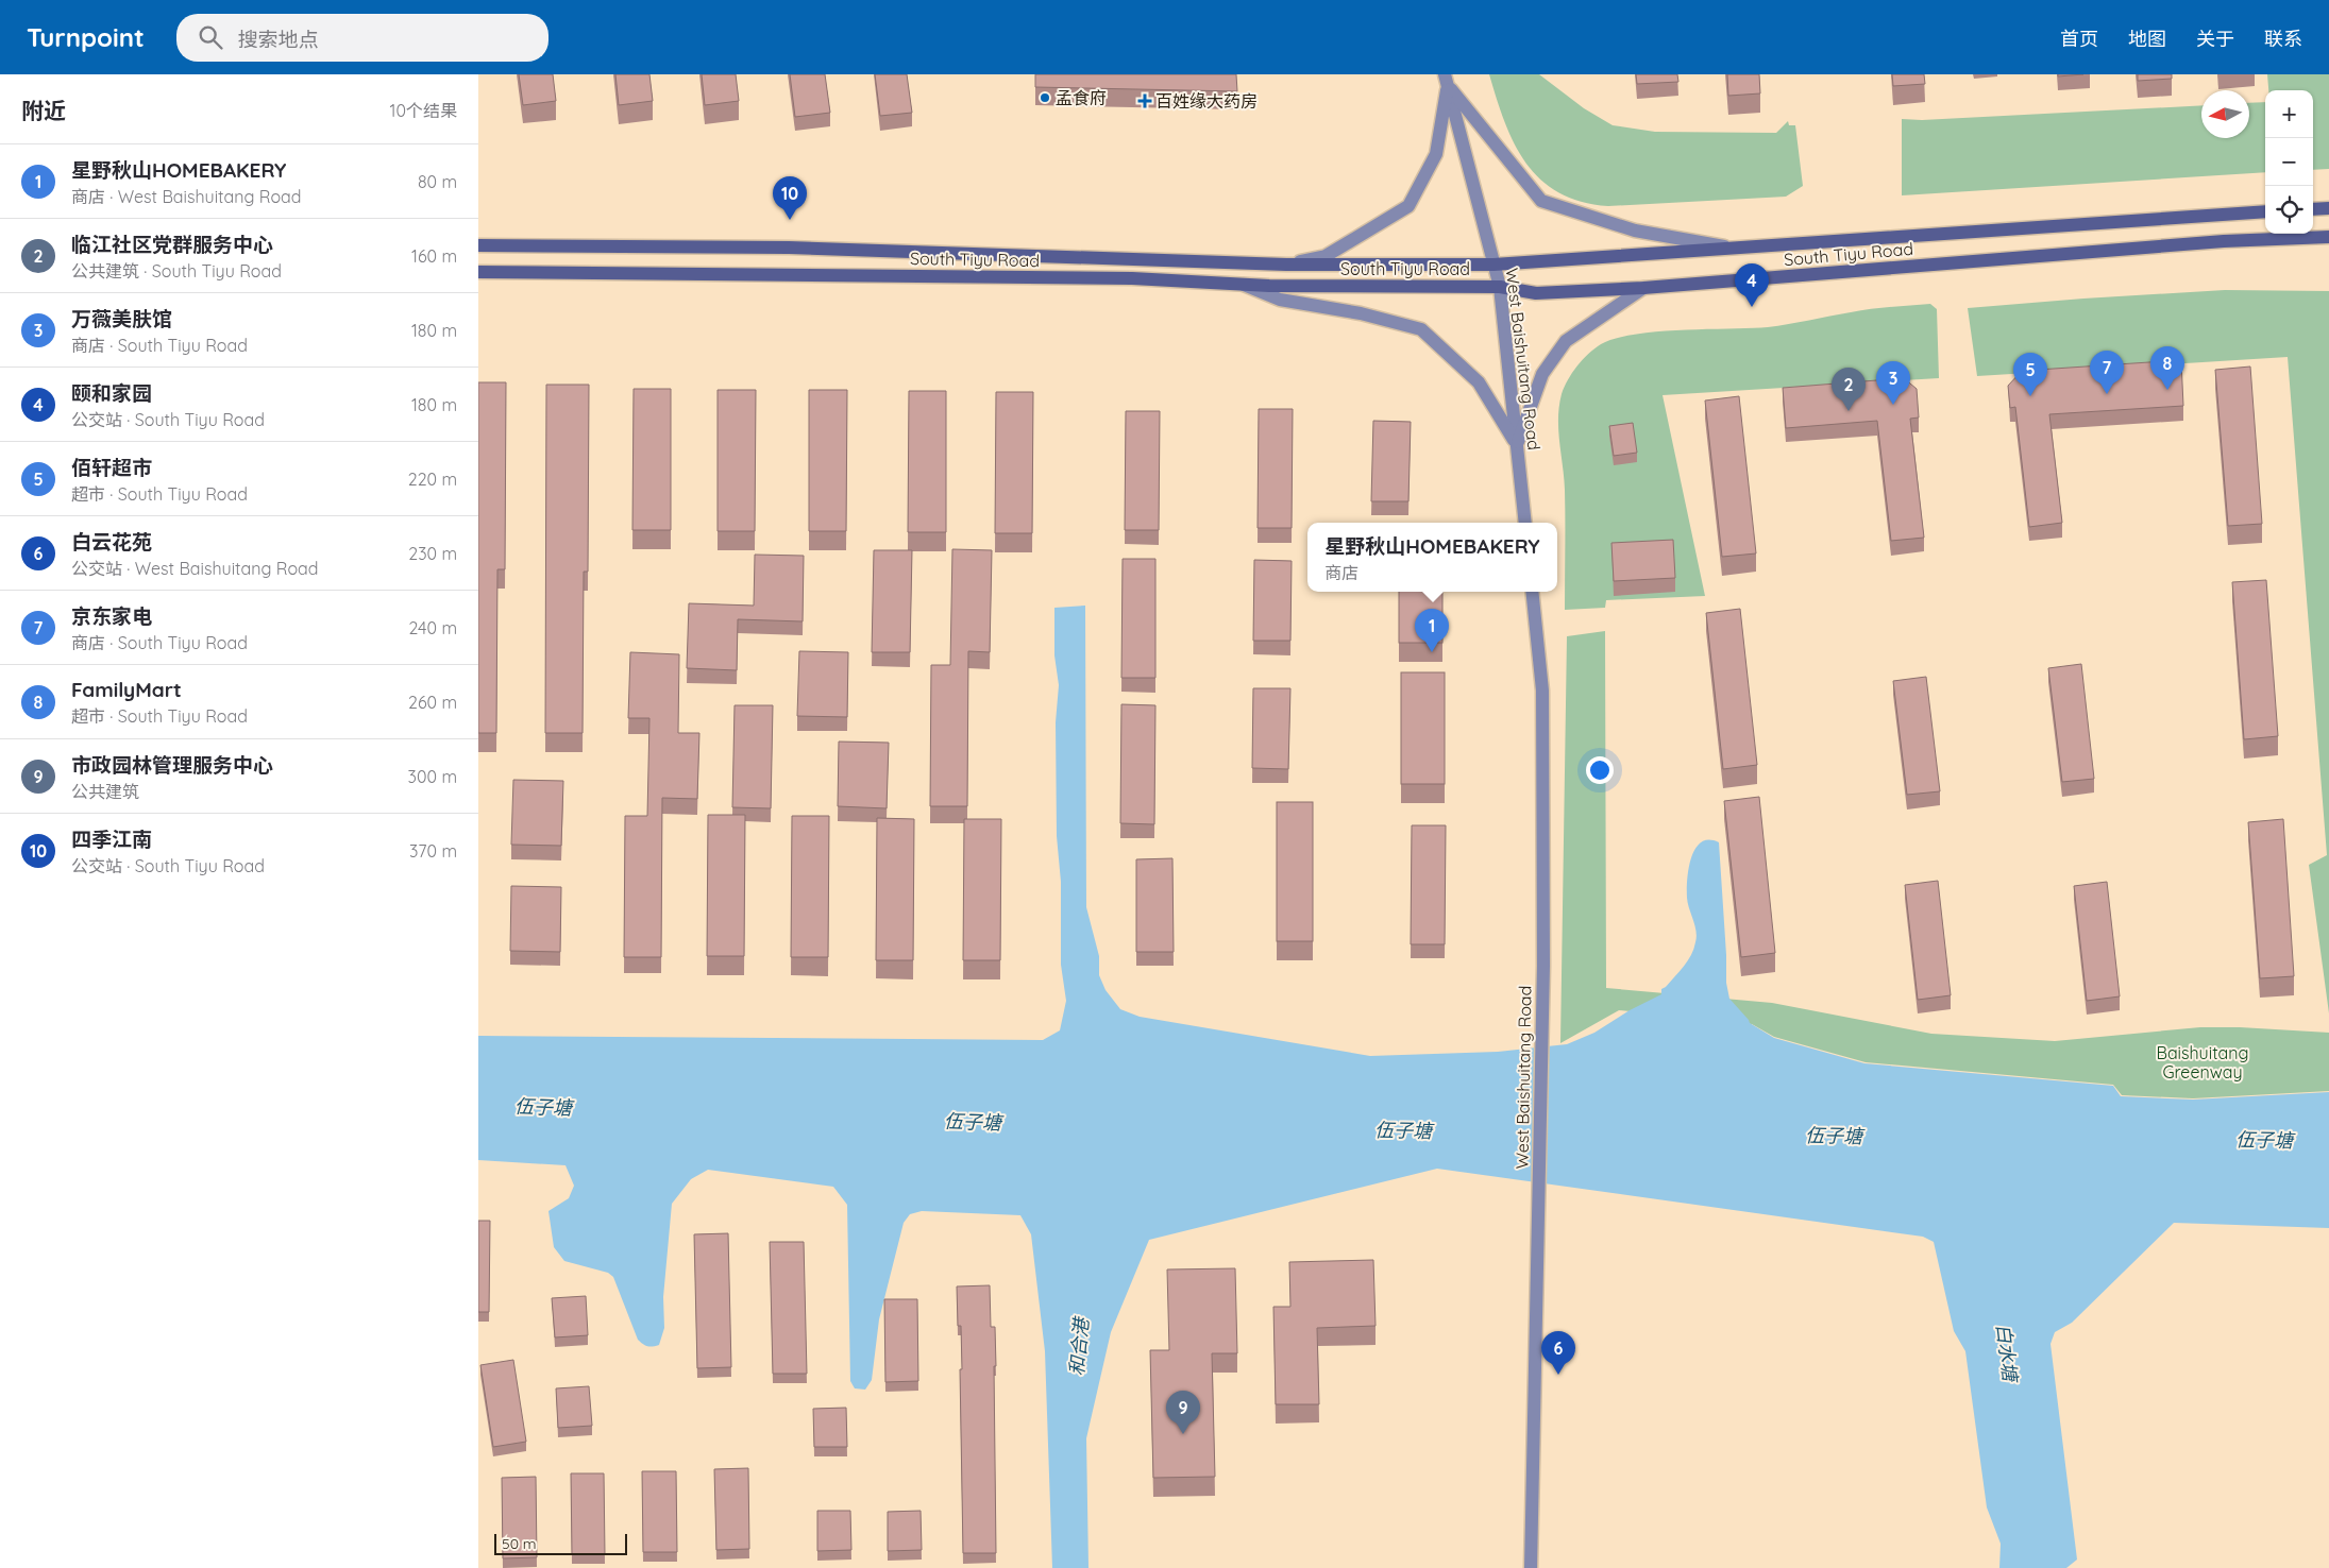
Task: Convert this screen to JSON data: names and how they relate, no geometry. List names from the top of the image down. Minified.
{"streets":{"main road":["South Tiyu Road"],"street":["West Baishuitang Road"]},"crossings":[["South Tiyu Road","West Baishuitang Road"]],"water":["伍子塘","和合港","白水塘"],"parks":["Baishuitang Greenway"],"places":{"other":["孟食府"],"health":["百姓缘大药房"]},"scale_bar":"50 m","north":"left","page":{"header":"Turnpoint","search":"搜索地点","nav":["首页","地图","关于","联系"],"heading":["附近","10个结果"],"map_buttons":["+","−"],"list":[{"mark":"1","name":"星野秋山HOMEBAKERY","note":"商店 · West Baishuitang Road","value":"80 m"},{"mark":"2","name":"临江社区党群服务中心","note":"公共建筑 · South Tiyu Road","value":"160 m"},{"mark":"3","name":"万薇美肤馆","note":"商店 · South Tiyu Road","value":"180 m"},{"mark":"4","name":"颐和家园","note":"公交站 · South Tiyu Road","value":"180 m"},{"mark":"5","name":"佰轩超市","note":"超市 · South Tiyu Road","value":"220 m"},{"mark":"6","name":"白云花苑","note":"公交站 · West Baishuitang Road","value":"230 m"},{"mark":"7","name":"京东家电","note":"商店 · South Tiyu Road","value":"240 m"},{"mark":"8","name":"FamilyMart","note":"超市 · South Tiyu Road","value":"260 m"},{"mark":"9","name":"市政园林管理服务中心","note":"公共建筑","value":"300 m"},{"mark":"10","name":"四季江南","note":"公交站 · South Tiyu Road","value":"370 m"}],"pins":["10","4","8","7","5","3","2","1","6","9"],"popup":["星野秋山HOMEBAKERY","商店"],"scale":"50 m"}}
